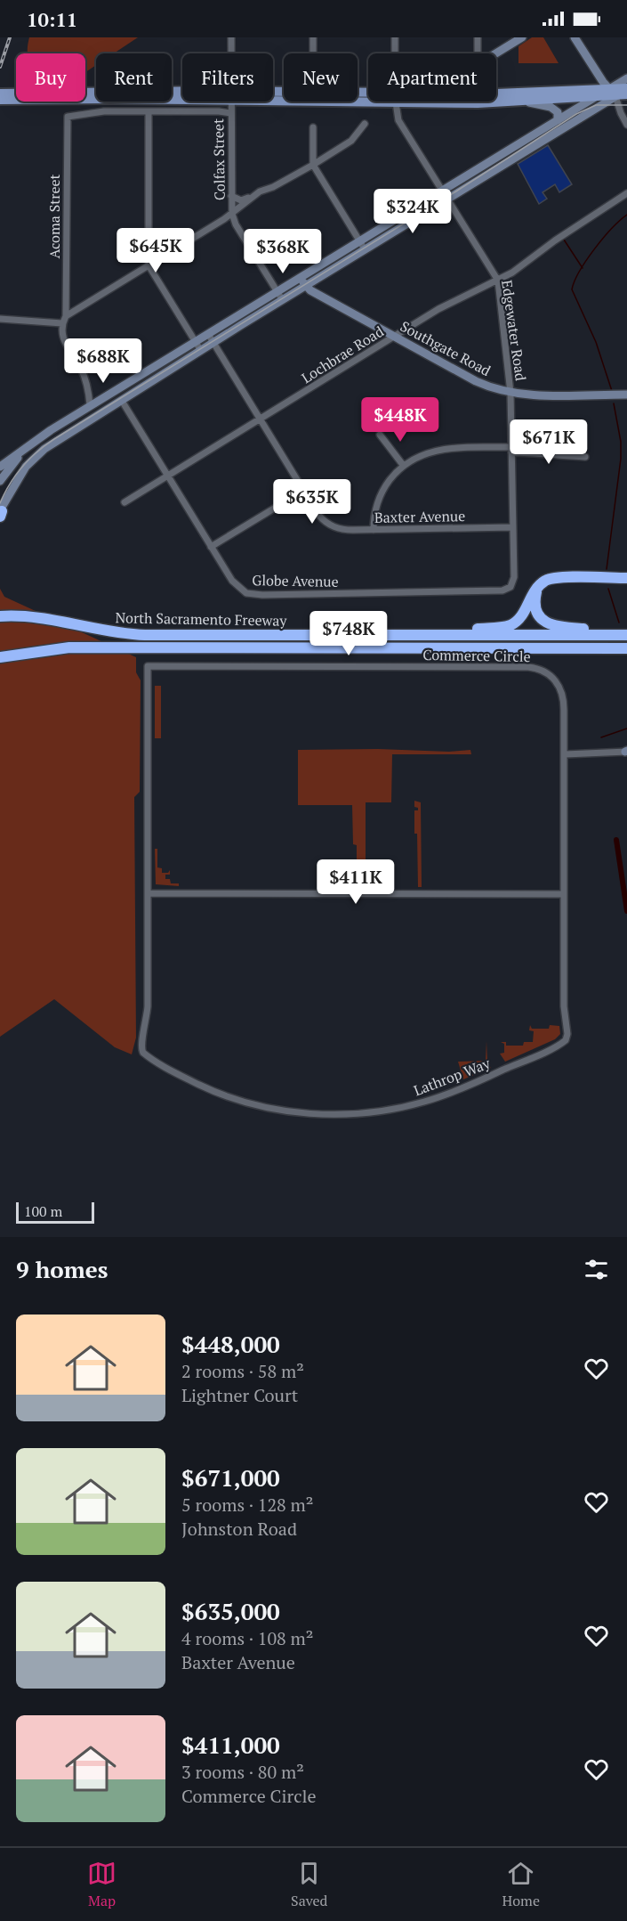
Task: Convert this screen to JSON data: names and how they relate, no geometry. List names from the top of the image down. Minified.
{"streets":{"highway":["North Sacramento Freeway"],"main road":["Southgate Road"],"street":["Colfax Street","Acoma Street","Edgewater Road","Lochbrae Road","Baxter Avenue","Globe Avenue","Commerce Circle","Lathrop Way"]},"crossings":[["Edgewater Road","Southgate Road"],["Edgewater Road","Lochbrae Road"],["Edgewater Road","Baxter Avenue"],["Edgewater Road","Globe Avenue"],["Southgate Road","Lochbrae Road"],["Lochbrae Road","Baxter Avenue"],["Lochbrae Road","Globe Avenue"],["Commerce Circle","Lathrop Way"]],"scale_bar":"100 m","page":{"status":"10:11","chip":["Buy","Rent","Filters","New","Apartment"],"price":["$324K","$645K","$368K","$688K","$448K","$671K","$635K","$748K","$411K"],"scale":"100 m","heading":"9 homes","list":[{"name":"$448,000","note":"2 rooms · 58 m² · Lightner Court"},{"name":"$671,000","note":"5 rooms · 128 m² · Johnston Road"},{"name":"$635,000","note":"4 rooms · 108 m² · Baxter Avenue"},{"name":"$411,000","note":"3 rooms · 80 m² · Commerce Circle"}],"tabs":["Map","Saved","Home"]}}
